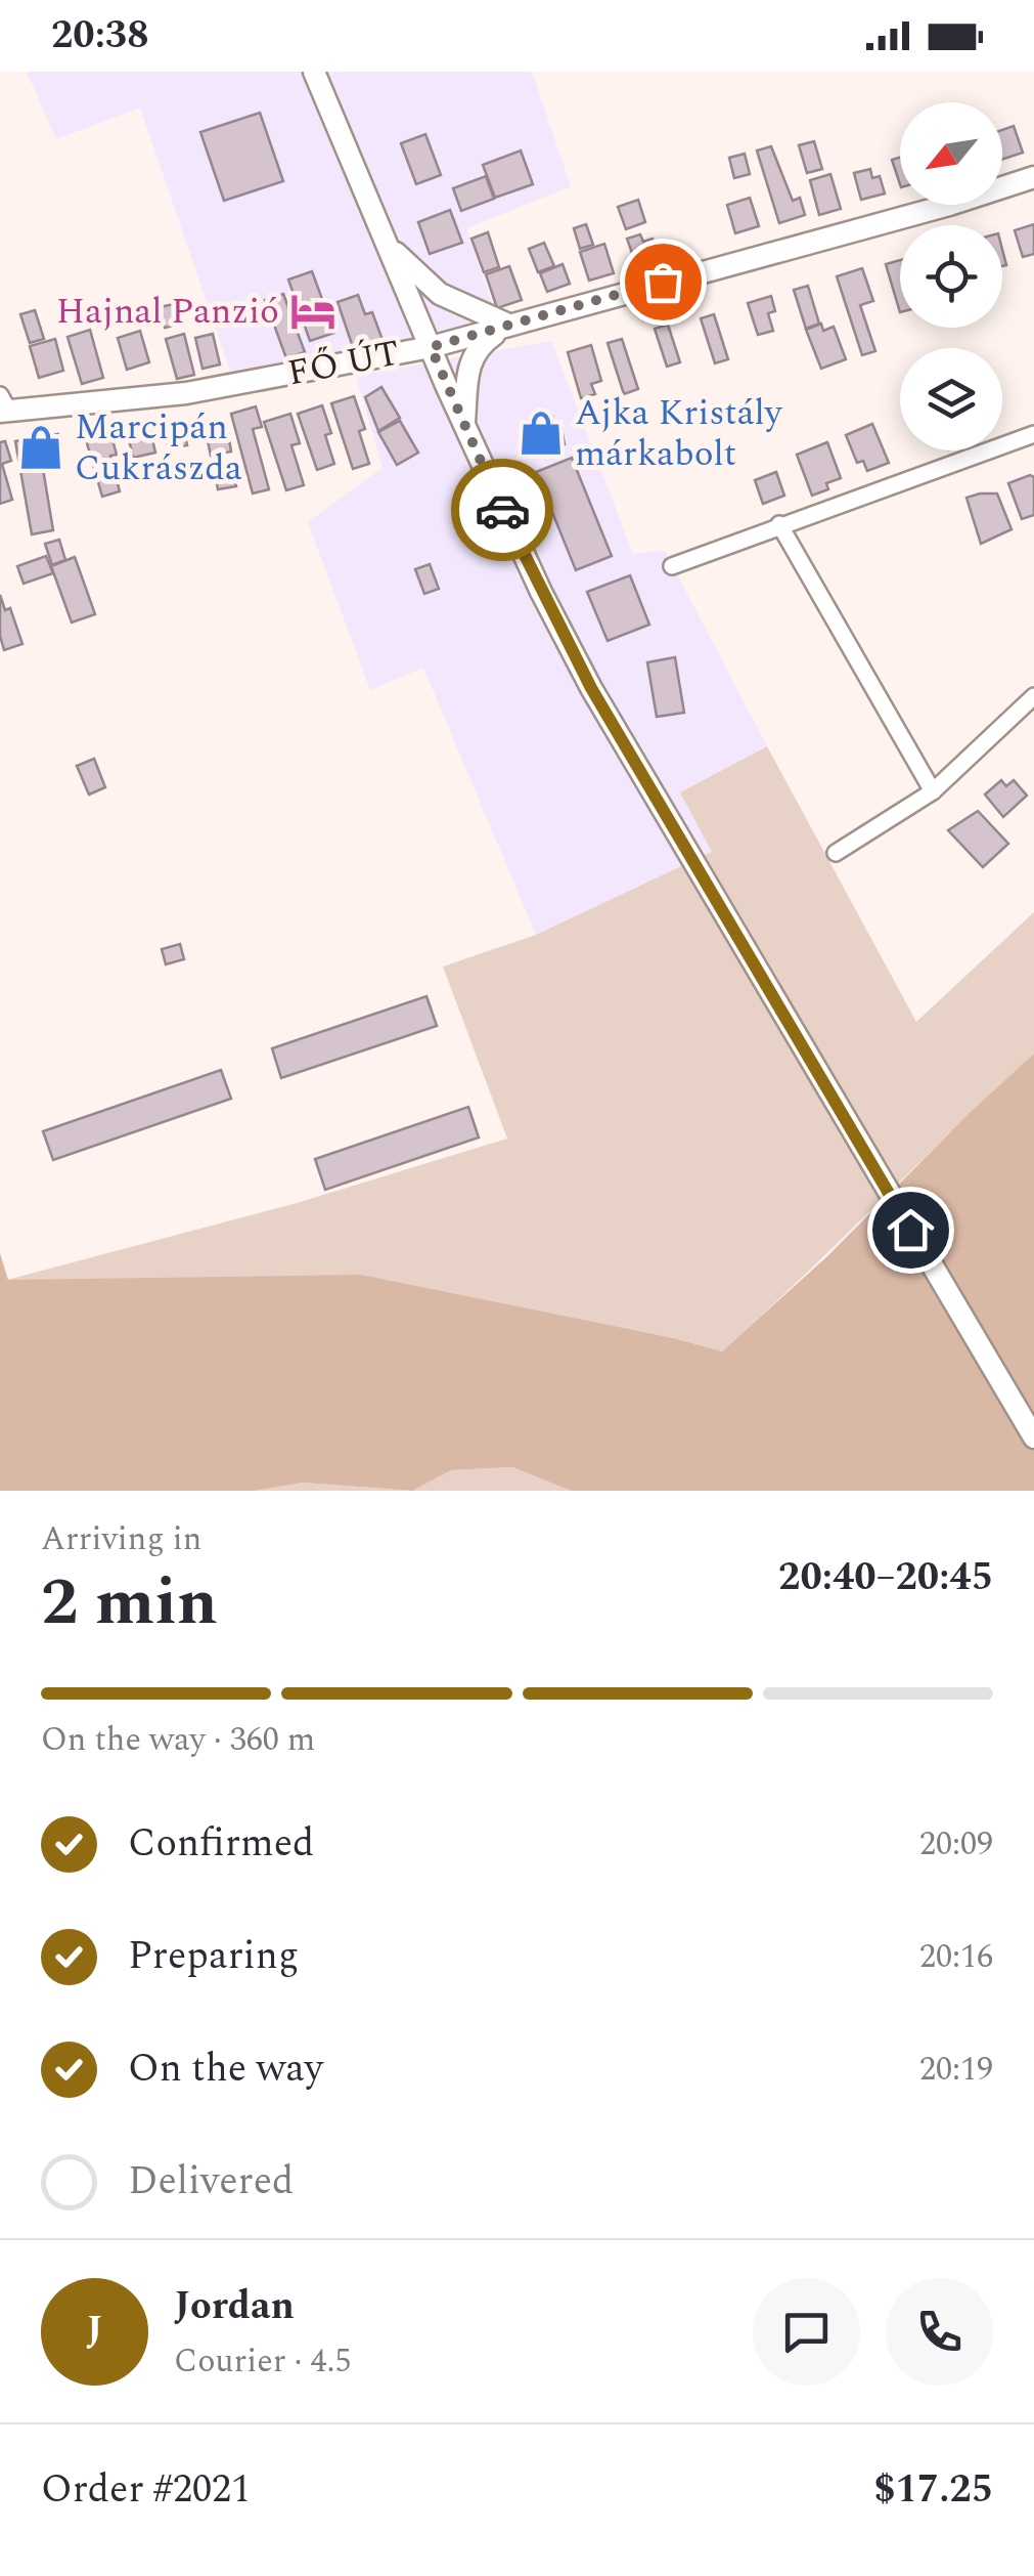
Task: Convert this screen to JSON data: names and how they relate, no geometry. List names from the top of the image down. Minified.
{"streets":{"main road":["FŐ ÚT"]},"places":{"hotel":["Hajnal Panzió"],"shop":["Ajka Kristály márkabolt","Marcipán Cukrászda"]},"north":"bottom left","page":{"status":"20:38","heading":["2 min","Arriving in","20:40–20:45"],"panel":["Jordan","Courier · 4.5","Order #2021","$17.25"],"bar":"On the way · 360 m","list":[["Confirmed","20:09"],["Preparing","20:16"],["On the way","20:19"],"Delivered"],"round":"J"}}
